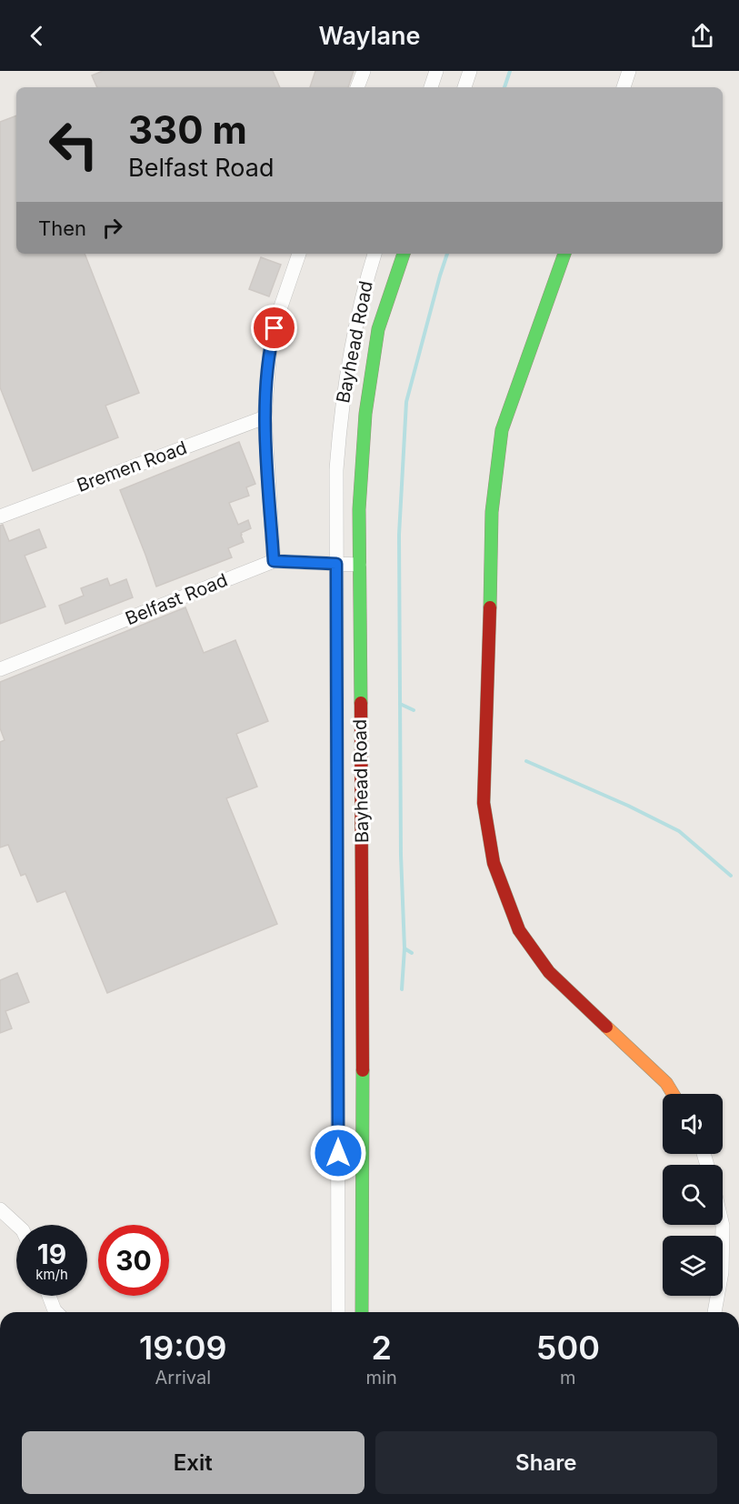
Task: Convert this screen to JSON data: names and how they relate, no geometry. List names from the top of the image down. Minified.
{"streets":{"street":["Bayhead Road","Bremen Road","Belfast Road"]},"crossings":[["Bayhead Road","Belfast Road"]],"page":{"header":"Waylane","turn":["330 m","Belfast Road"],"then":"Then","speed":"19 km/h","limit":"30","eta":["19:09","Arrival","2","min","500","m"],"buttons":["Exit","Share"]}}
